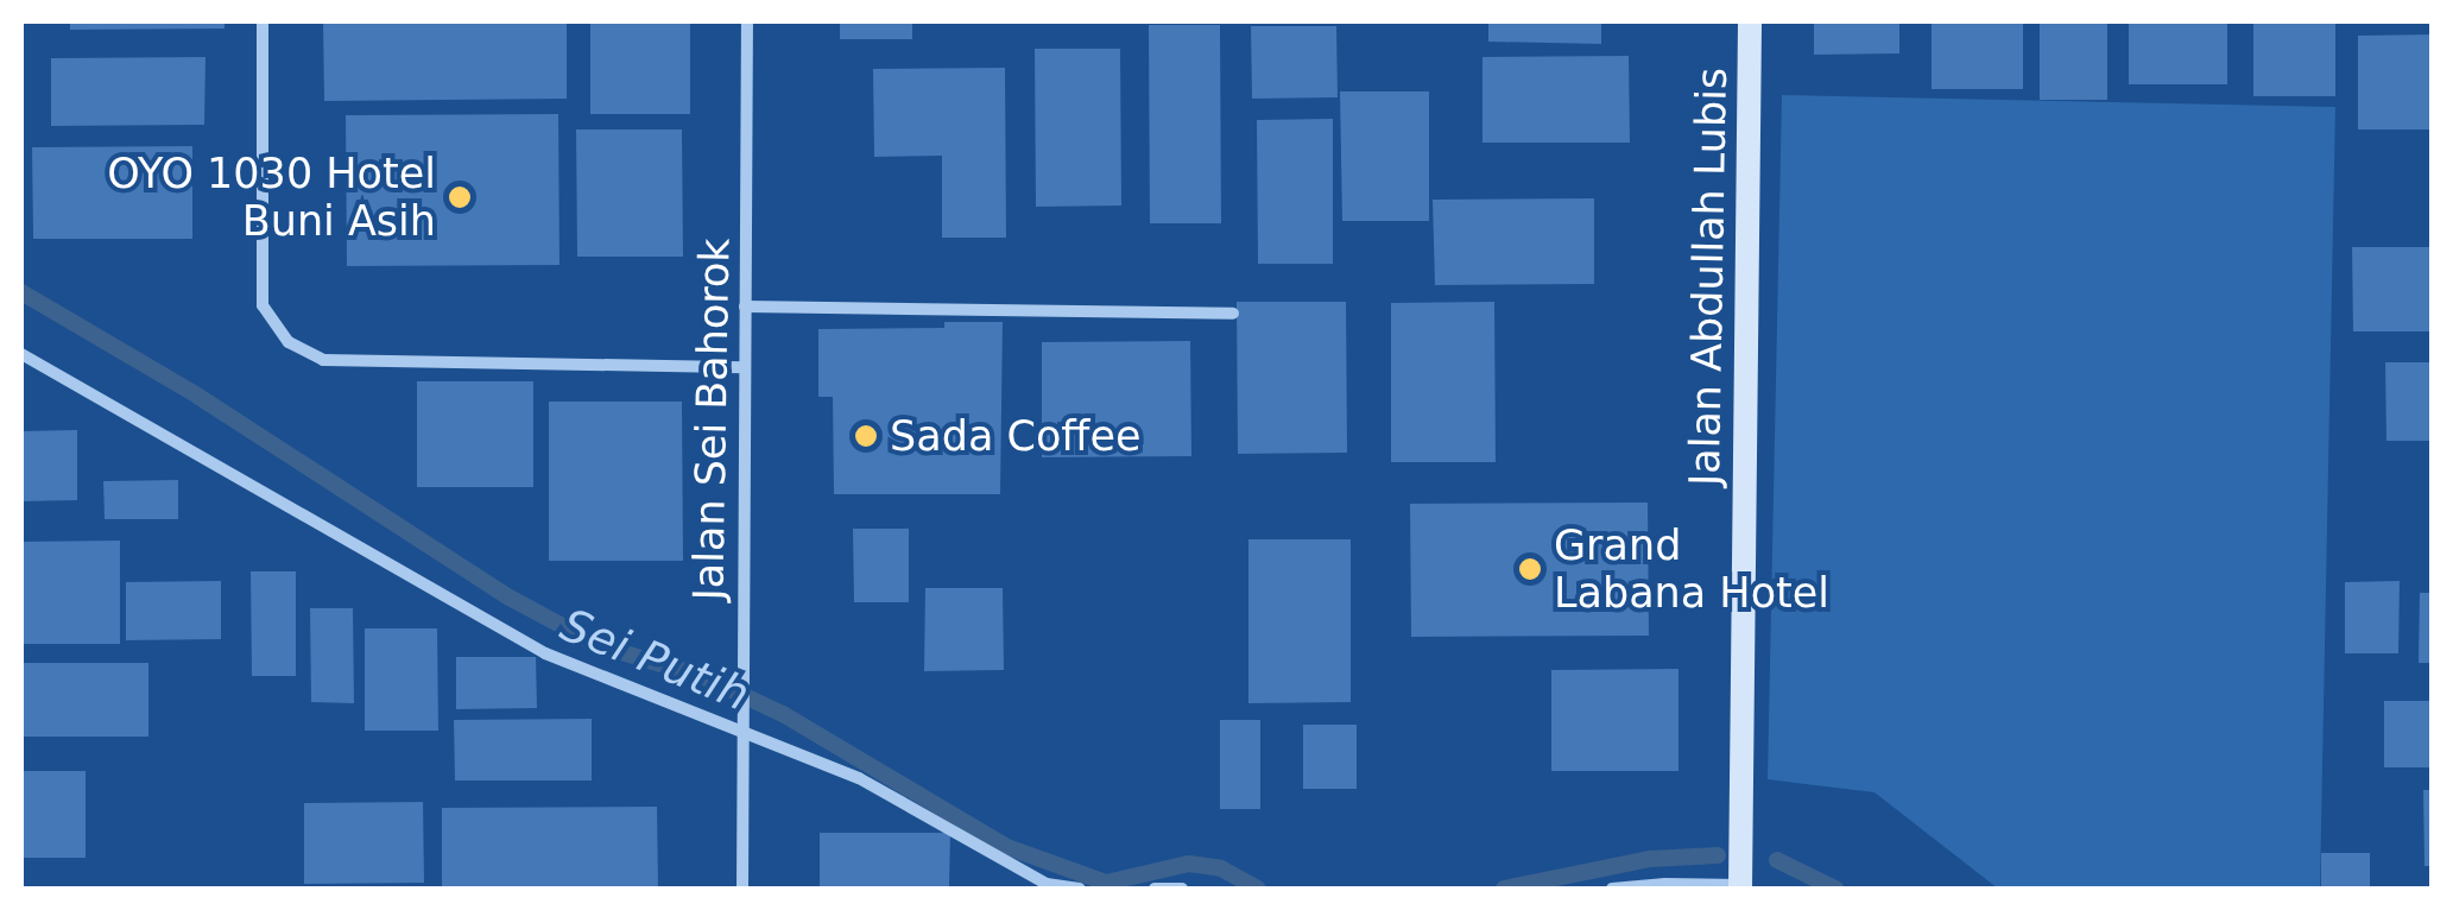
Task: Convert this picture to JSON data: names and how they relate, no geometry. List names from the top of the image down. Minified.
{"streets":{"street":["Jalan Abdullah Lubis","Jalan Sei Bahorok"]},"water":["Sei Putih"],"places":["OYO 1030 Hotel Buni Asih","Sada Coffee","Grand Labana Hotel"]}
